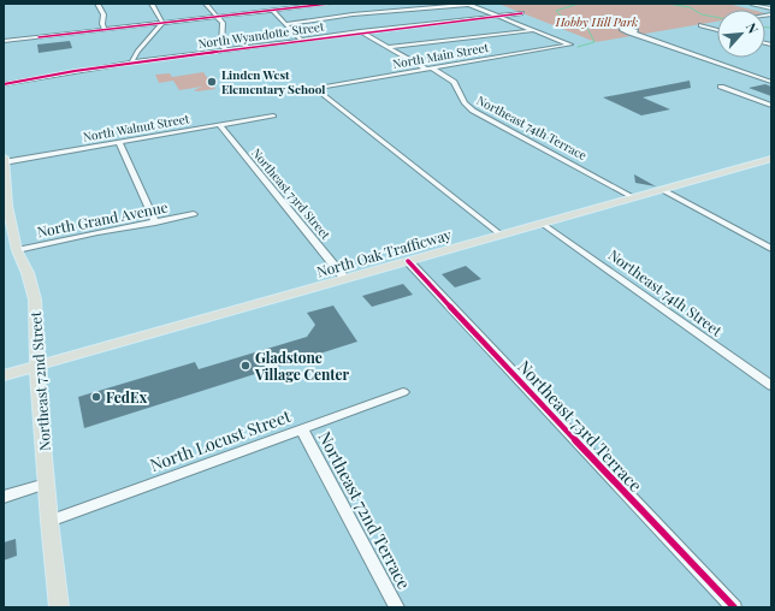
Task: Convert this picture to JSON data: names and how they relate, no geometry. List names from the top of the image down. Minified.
{"streets":{"main road":["North Oak Trafficway","Northeast 72nd Street"],"street":["North Wyandotte Street","North Main Street","North Walnut Street","Northeast 74th Terrace","Northeast 73rd Street","North Grand Avenue","Northeast 74th Street","Northeast 73rd Terrace","North Locust Street","Northeast 72nd Terrace"]},"crossings":[["North Wyandotte Street","Northeast 74th Terrace"],["North Main Street","Northeast 74th Terrace"],["North Main Street","North Oak Trafficway"],["North Walnut Street","Northeast 73rd Street"],["North Walnut Street","Northeast 72nd Street"],["Northeast 74th Terrace","North Oak Trafficway"],["Northeast 73rd Street","North Oak Trafficway"],["North Grand Avenue","Northeast 72nd Street"],["North Oak Trafficway","Northeast 74th Street"],["North Oak Trafficway","Northeast 72nd Street"],["North Oak Trafficway","Northeast 73rd Terrace"],["Northeast 72nd Street","North Locust Street"],["North Locust Street","Northeast 72nd Terrace"]],"parks":["Hobby Hill Park"],"places":["Linden West Elementary School","Gladstone Village Center","FedEx"],"north":"top right"}
